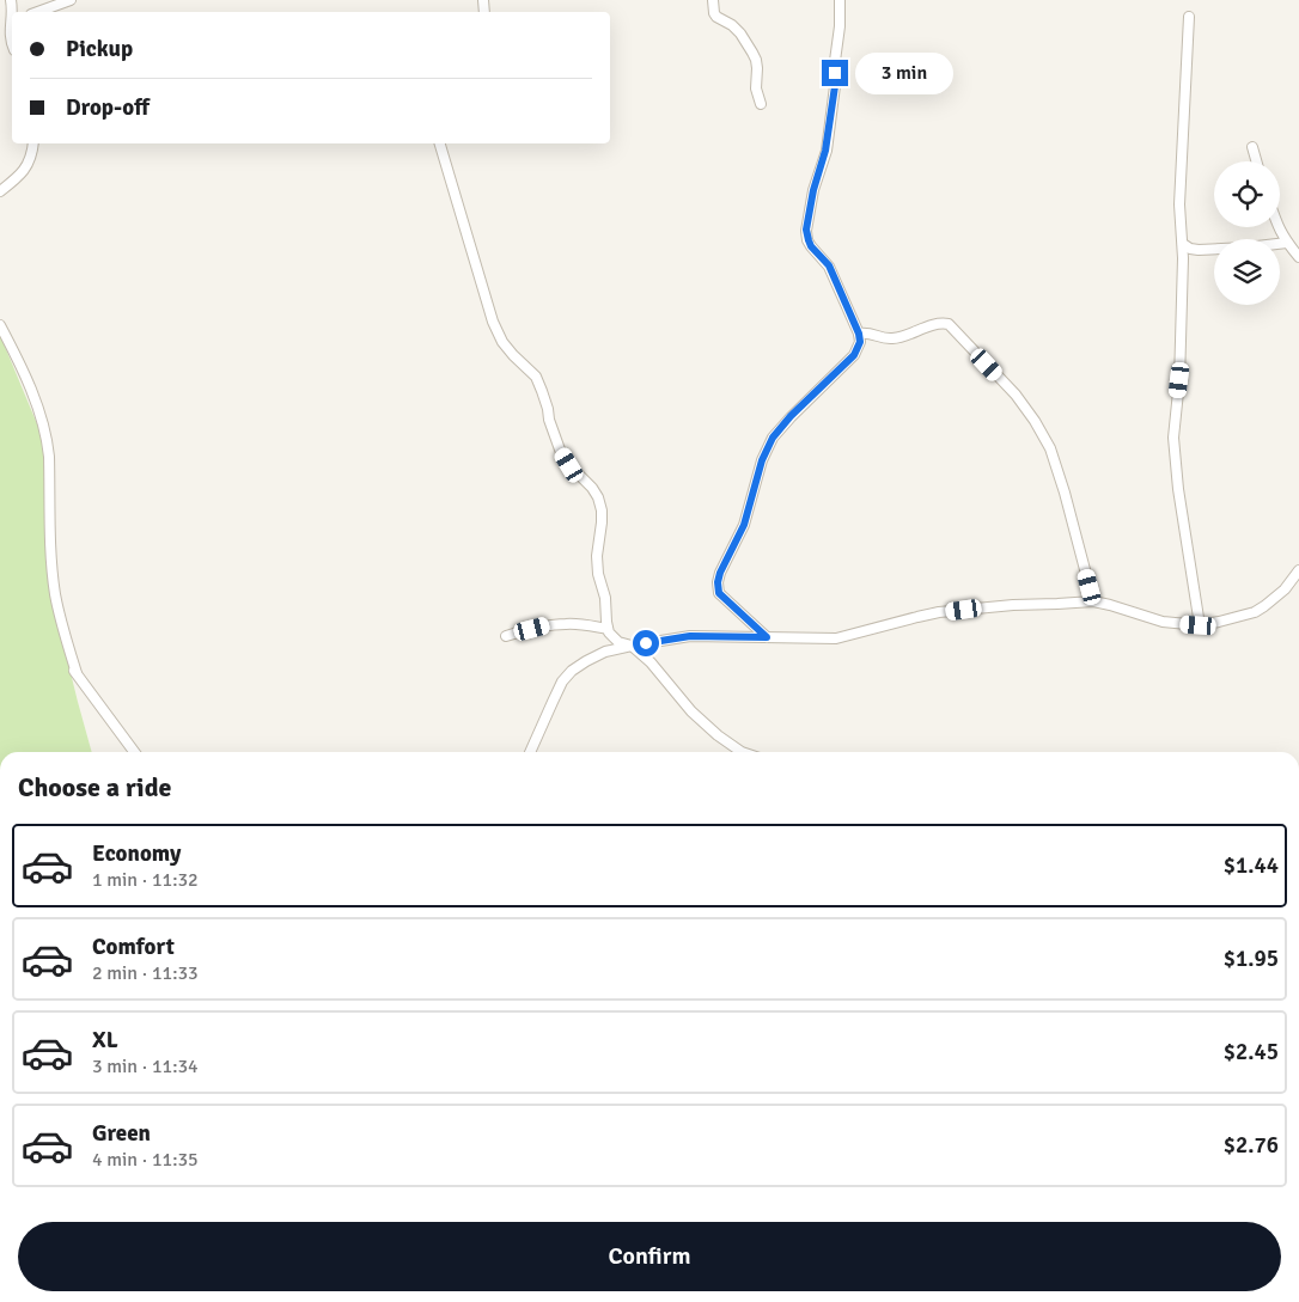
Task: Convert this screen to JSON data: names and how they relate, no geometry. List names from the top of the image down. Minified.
{"page":{"banner":["Pickup","Drop-off"],"bubble":"3 min","heading":"Choose a ride","list":[{"name":"Economy","note":"1 min · 11:32","value":"$1.44"},{"name":"Comfort","note":"2 min · 11:33","value":"$1.95"},{"name":"XL","note":"3 min · 11:34","value":"$2.45"},{"name":"Green","note":"4 min · 11:35","value":"$2.76"}],"buttons":"Confirm"}}
